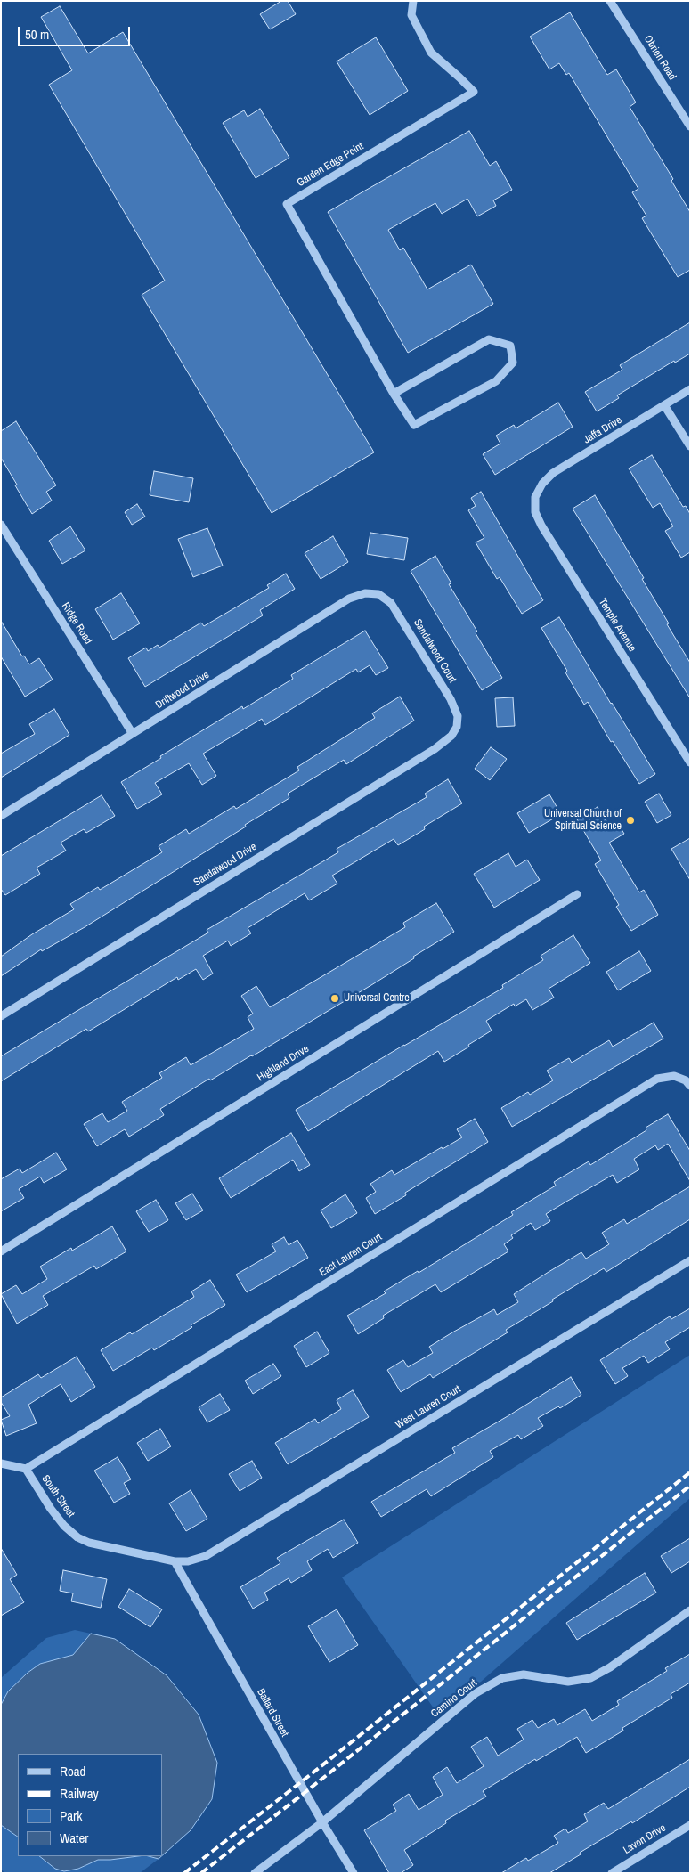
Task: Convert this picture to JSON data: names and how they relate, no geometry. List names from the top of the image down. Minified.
{"streets":{"street":["Obrien Road","Garden Edge Point","Jaffa Drive","Ridge Road","Temple Avenue","Sandalwood Court","Driftwood Drive","Sandalwood Drive","Highland Drive","East Lauren Court","West Lauren Court","South Street","Camino Court","Ballard Street","Lavon Drive"]},"crossings":[["Jaffa Drive","Temple Avenue"],["Ridge Road","Driftwood Drive"],["Sandalwood Court","Driftwood Drive"],["Sandalwood Court","Sandalwood Drive"],["East Lauren Court","South Street"],["West Lauren Court","South Street"],["West Lauren Court","Ballard Street"],["South Street","Ballard Street"],["Camino Court","Ballard Street"]],"places":["Universal Church of Spiritual Science","Universal Centre"],"legend":["Road","Railway","Park","Water"],"scale_bar":"50 m"}
